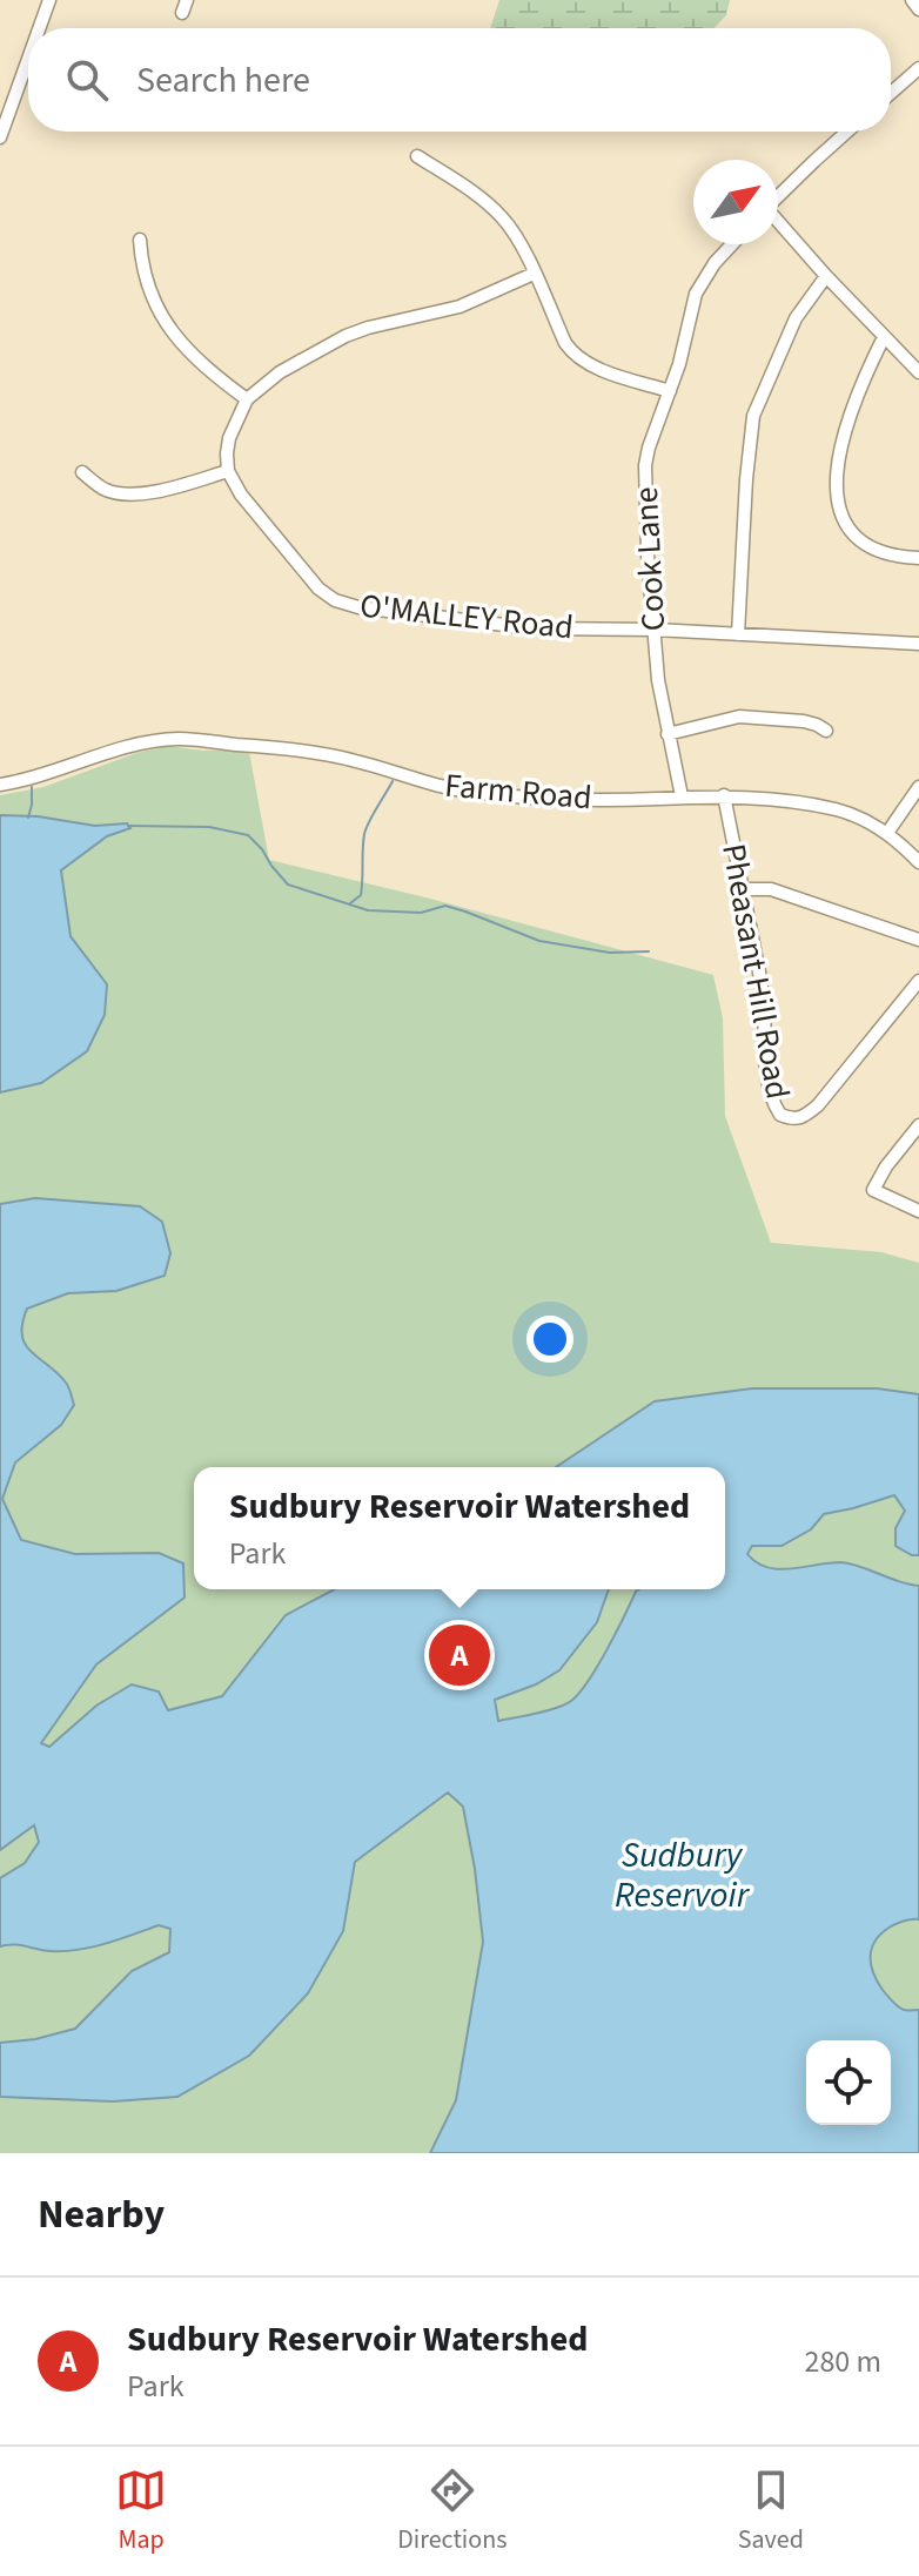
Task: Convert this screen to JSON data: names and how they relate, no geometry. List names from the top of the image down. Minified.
{"streets":{"street":["Cook Lane","O'MALLEY Road","Farm Road","Pheasant Hill Road"]},"crossings":[["Cook Lane","O'MALLEY Road"],["Cook Lane","Farm Road"],["Farm Road","Pheasant Hill Road"]],"water":["Sudbury Reservoir"],"north":"top right","page":{"search":"Search here","popup":["Sudbury Reservoir Watershed","Park"],"pins":"A","heading":"Nearby","list":[{"mark":"A","name":"Sudbury Reservoir Watershed","note":"Park","value":"280 m"}],"nav":["Map","Directions","Saved"]}}
